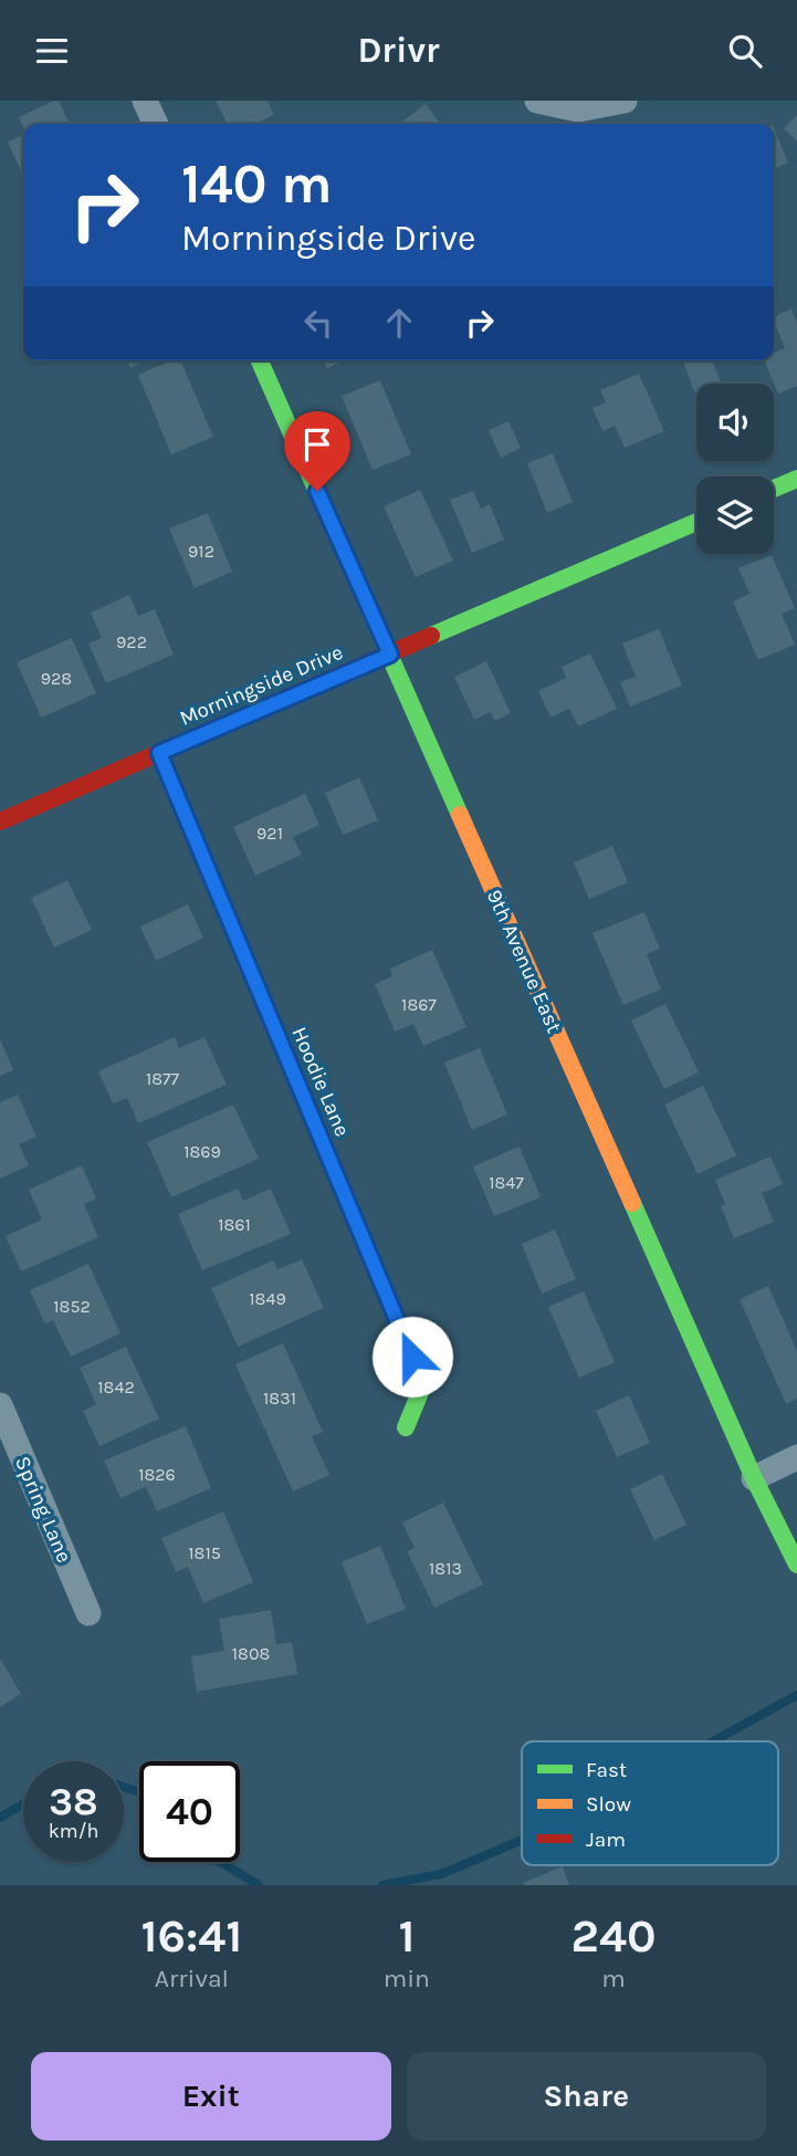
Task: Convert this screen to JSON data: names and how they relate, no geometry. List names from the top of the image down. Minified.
{"streets":{"street":["Morningside Drive","9th Avenue East","Hoodie Lane","Spring Lane"]},"crossings":[["Morningside Drive","9th Avenue East"],["Morningside Drive","Hoodie Lane"]],"house_numbers":["912","922","928","921","1867","1877","1869","1847","1861","1849","1852","1842","1831","1826","1815","1813","1808"],"legend":["Fast","Slow","Jam"],"page":{"header":"Drivr","turn":["140 m","Morningside Drive"],"speed":"38 km/h","limit":"40","eta":["16:41","Arrival","1","min","240","m"],"buttons":["Exit","Share"]}}
